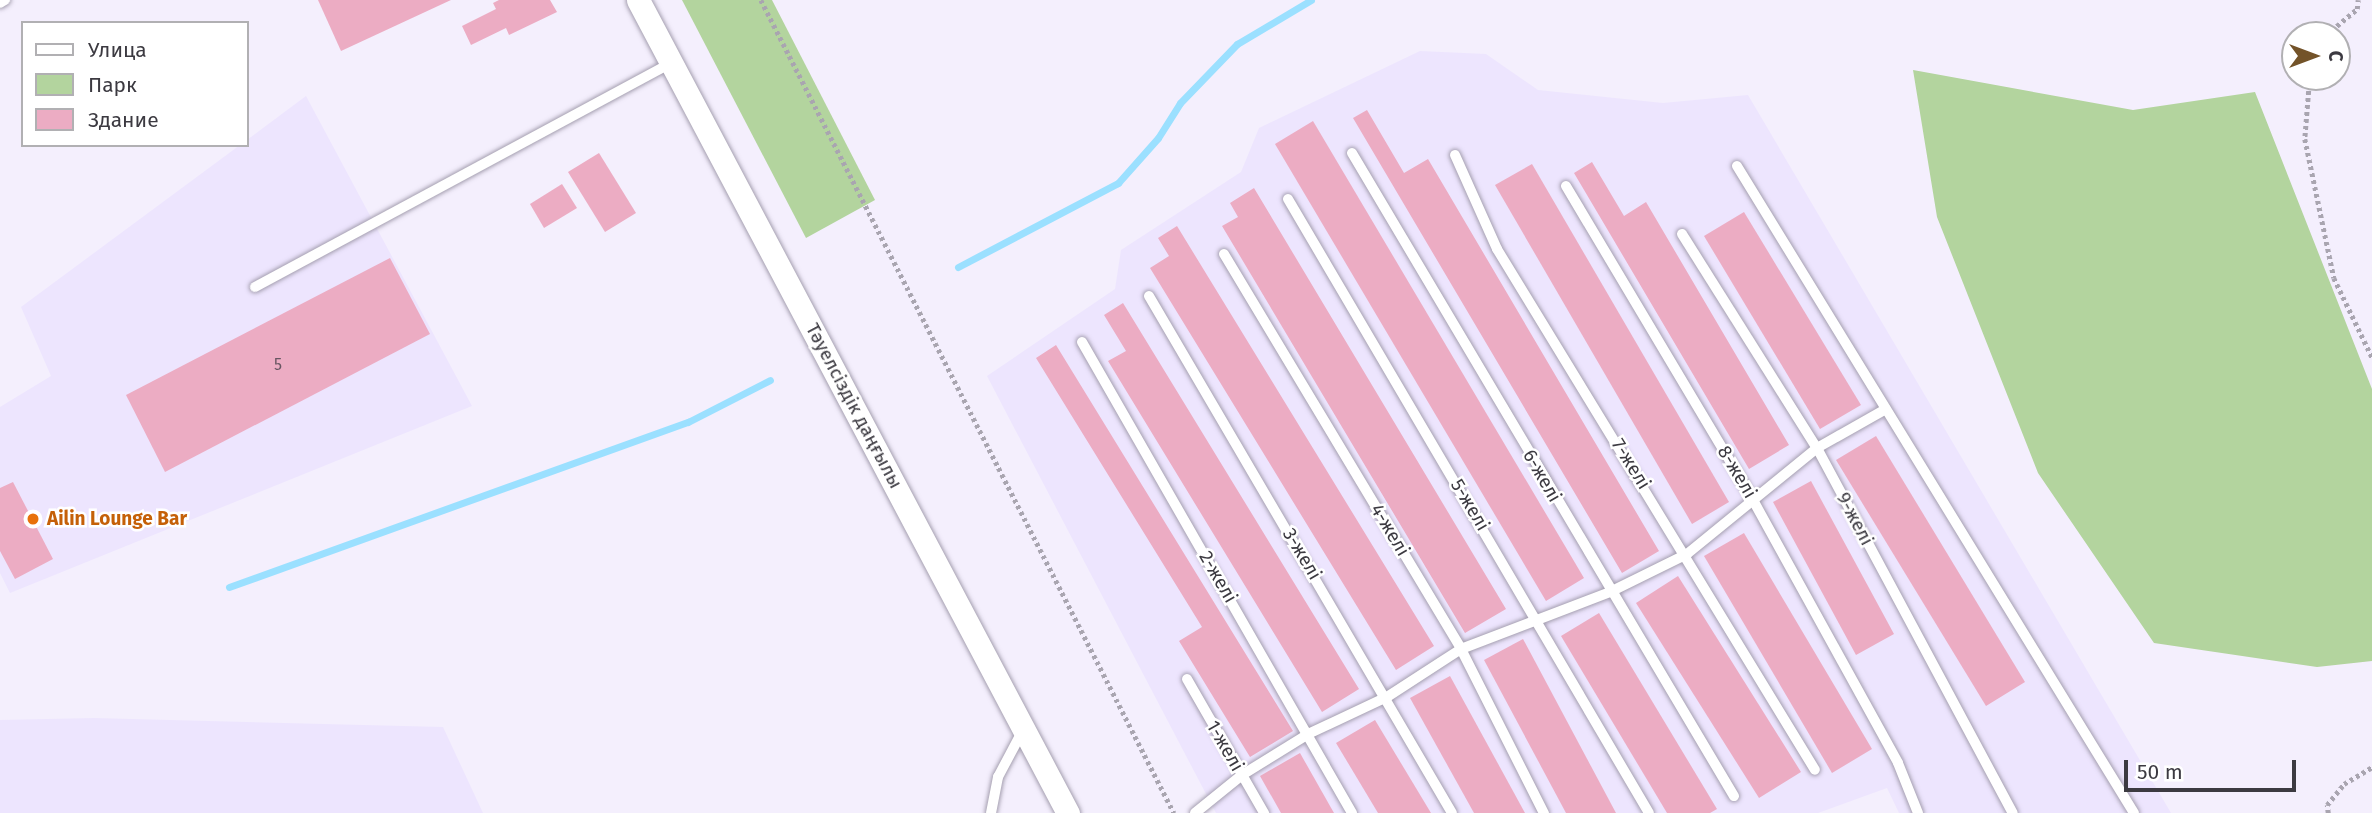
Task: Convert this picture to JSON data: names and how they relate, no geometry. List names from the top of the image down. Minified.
{"streets":{"street":["Тәуелсіздік даңғылы"],"lane":["7-желі","8-желі","6-желі","5-желі","9-желі","4-желі","3-желі","2-желі","1-желі"]},"places":["Ailin Lounge Bar"],"house_numbers":["5"],"legend":["Улица","Парк","Здание"],"scale_bar":"50 m","north":"right"}
